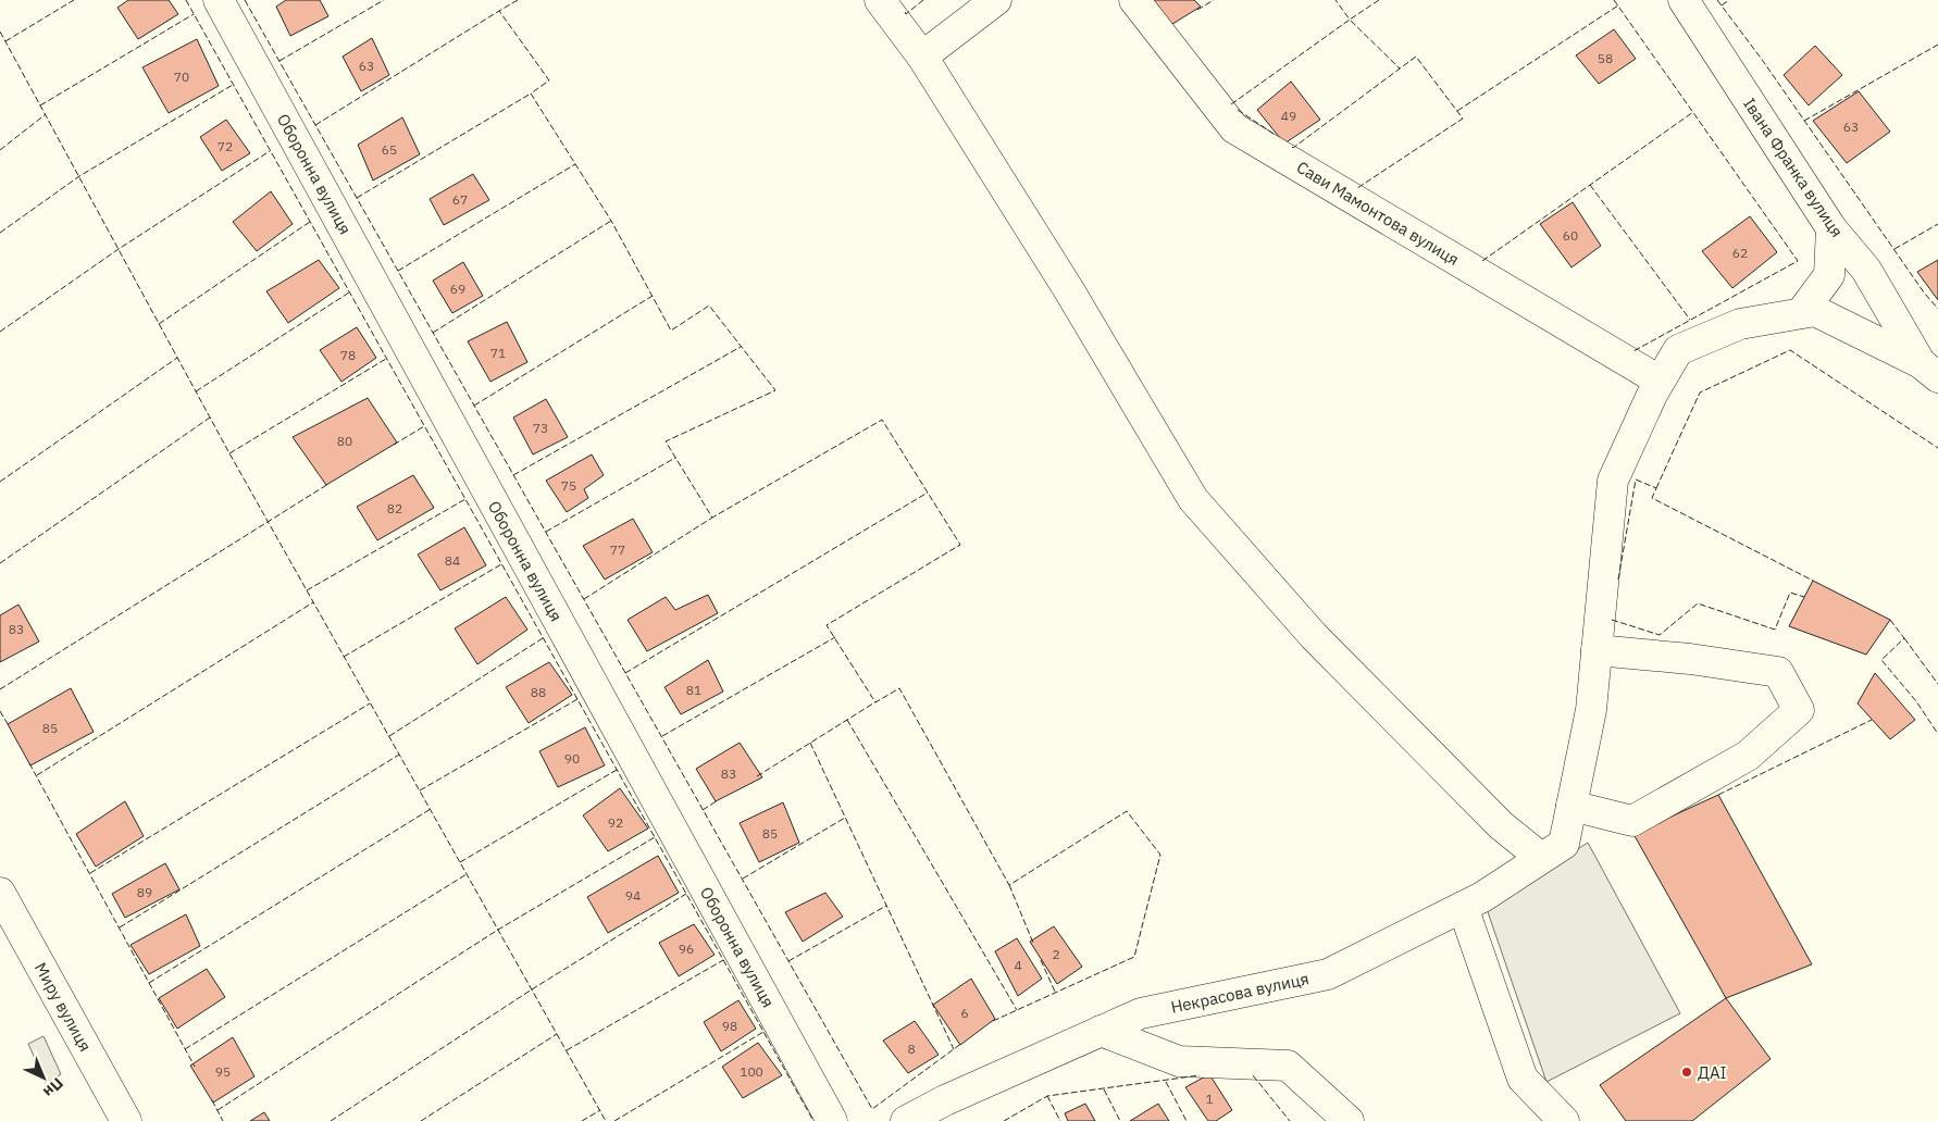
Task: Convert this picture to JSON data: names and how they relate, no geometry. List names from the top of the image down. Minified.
{"streets":{"street":["Івана Франка вулиця","Оборонна вулиця","Сави Мамонтова вулиця","Некрасова вулиця","Миру вулиця"]},"places":["ДАІ"],"house_numbers":["58","63","70","49","63","72","65","67","60","62","69","71","78","73","80","75","82","77","84","83","81","88","85","90","83","92","85","89","94","96","2","4","6","98","8","95","100","1"],"north":"bottom right"}
